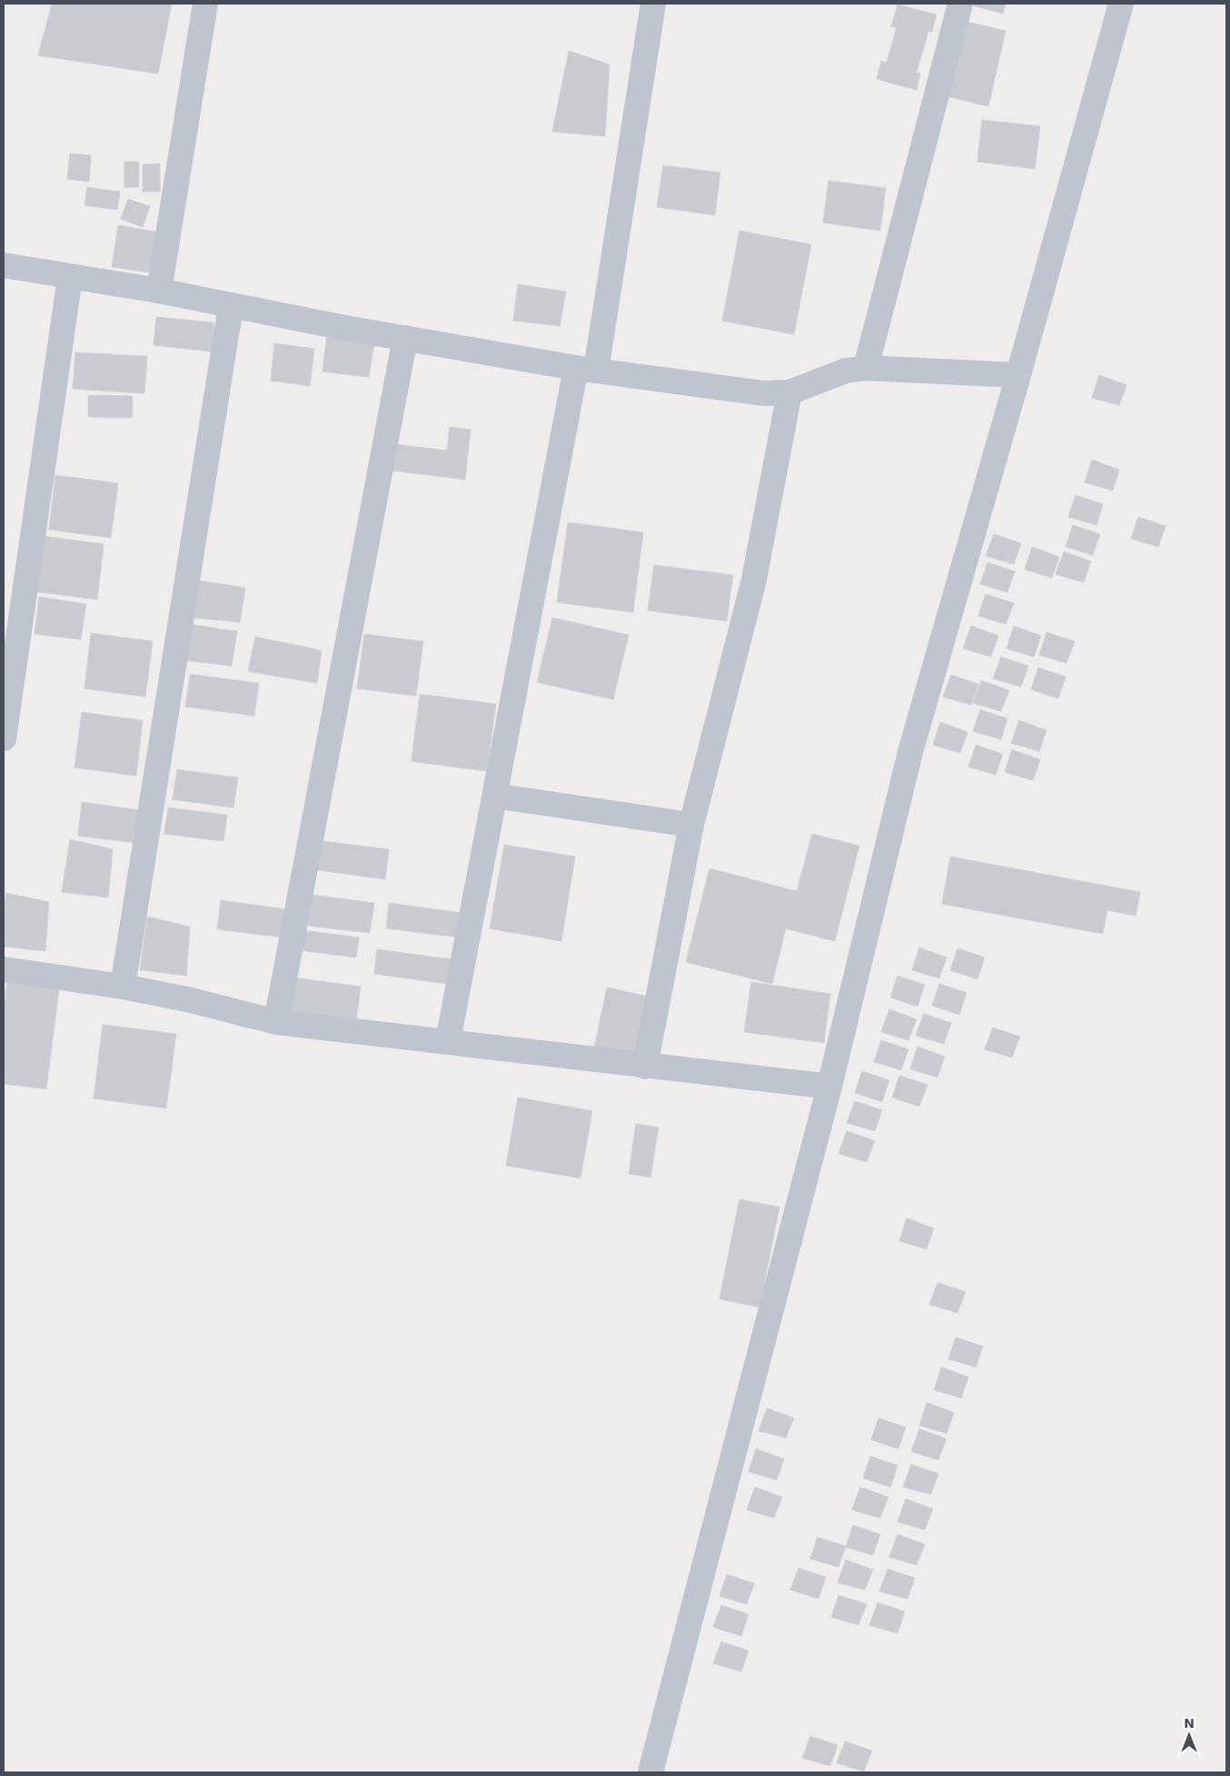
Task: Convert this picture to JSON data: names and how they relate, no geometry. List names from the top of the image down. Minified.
{"north":"top"}
